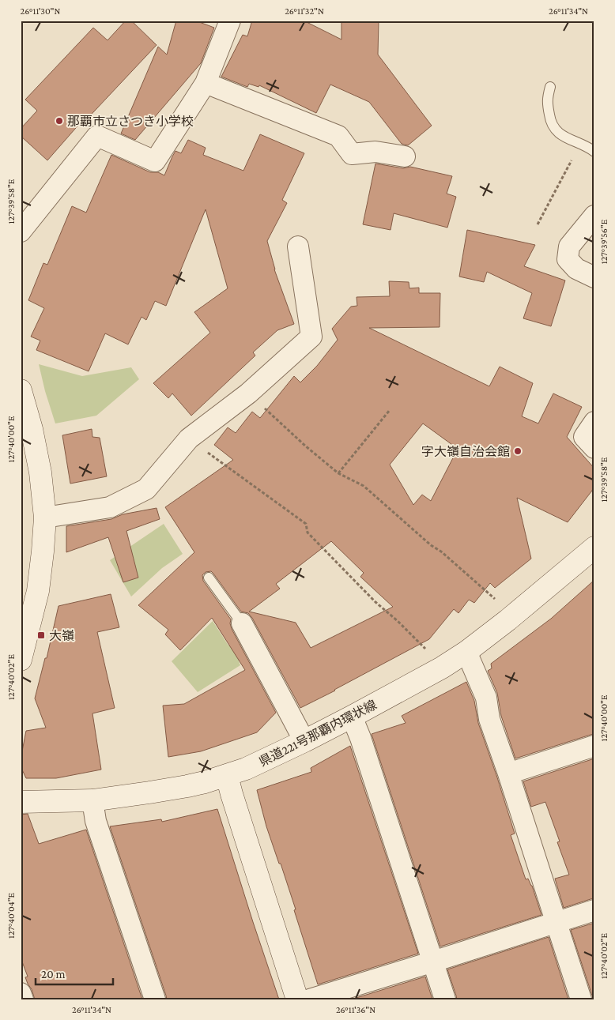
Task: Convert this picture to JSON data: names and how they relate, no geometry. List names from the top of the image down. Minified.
{"streets":{"main road":["県道221号那覇内環状線"]},"places":{"other":["那覇市立さつき小学校","字大嶺自治会館"],"transit":["大嶺"]},"scale_bar":"20 m","coordinates":["26°11'30\"N","26°11'32\"N","26°11'34\"N","127°39'58\"E","127°39'56\"E","127°40'00\"E","127°40'02\"E","127°40'04\"E","26°11'36\"N"]}
